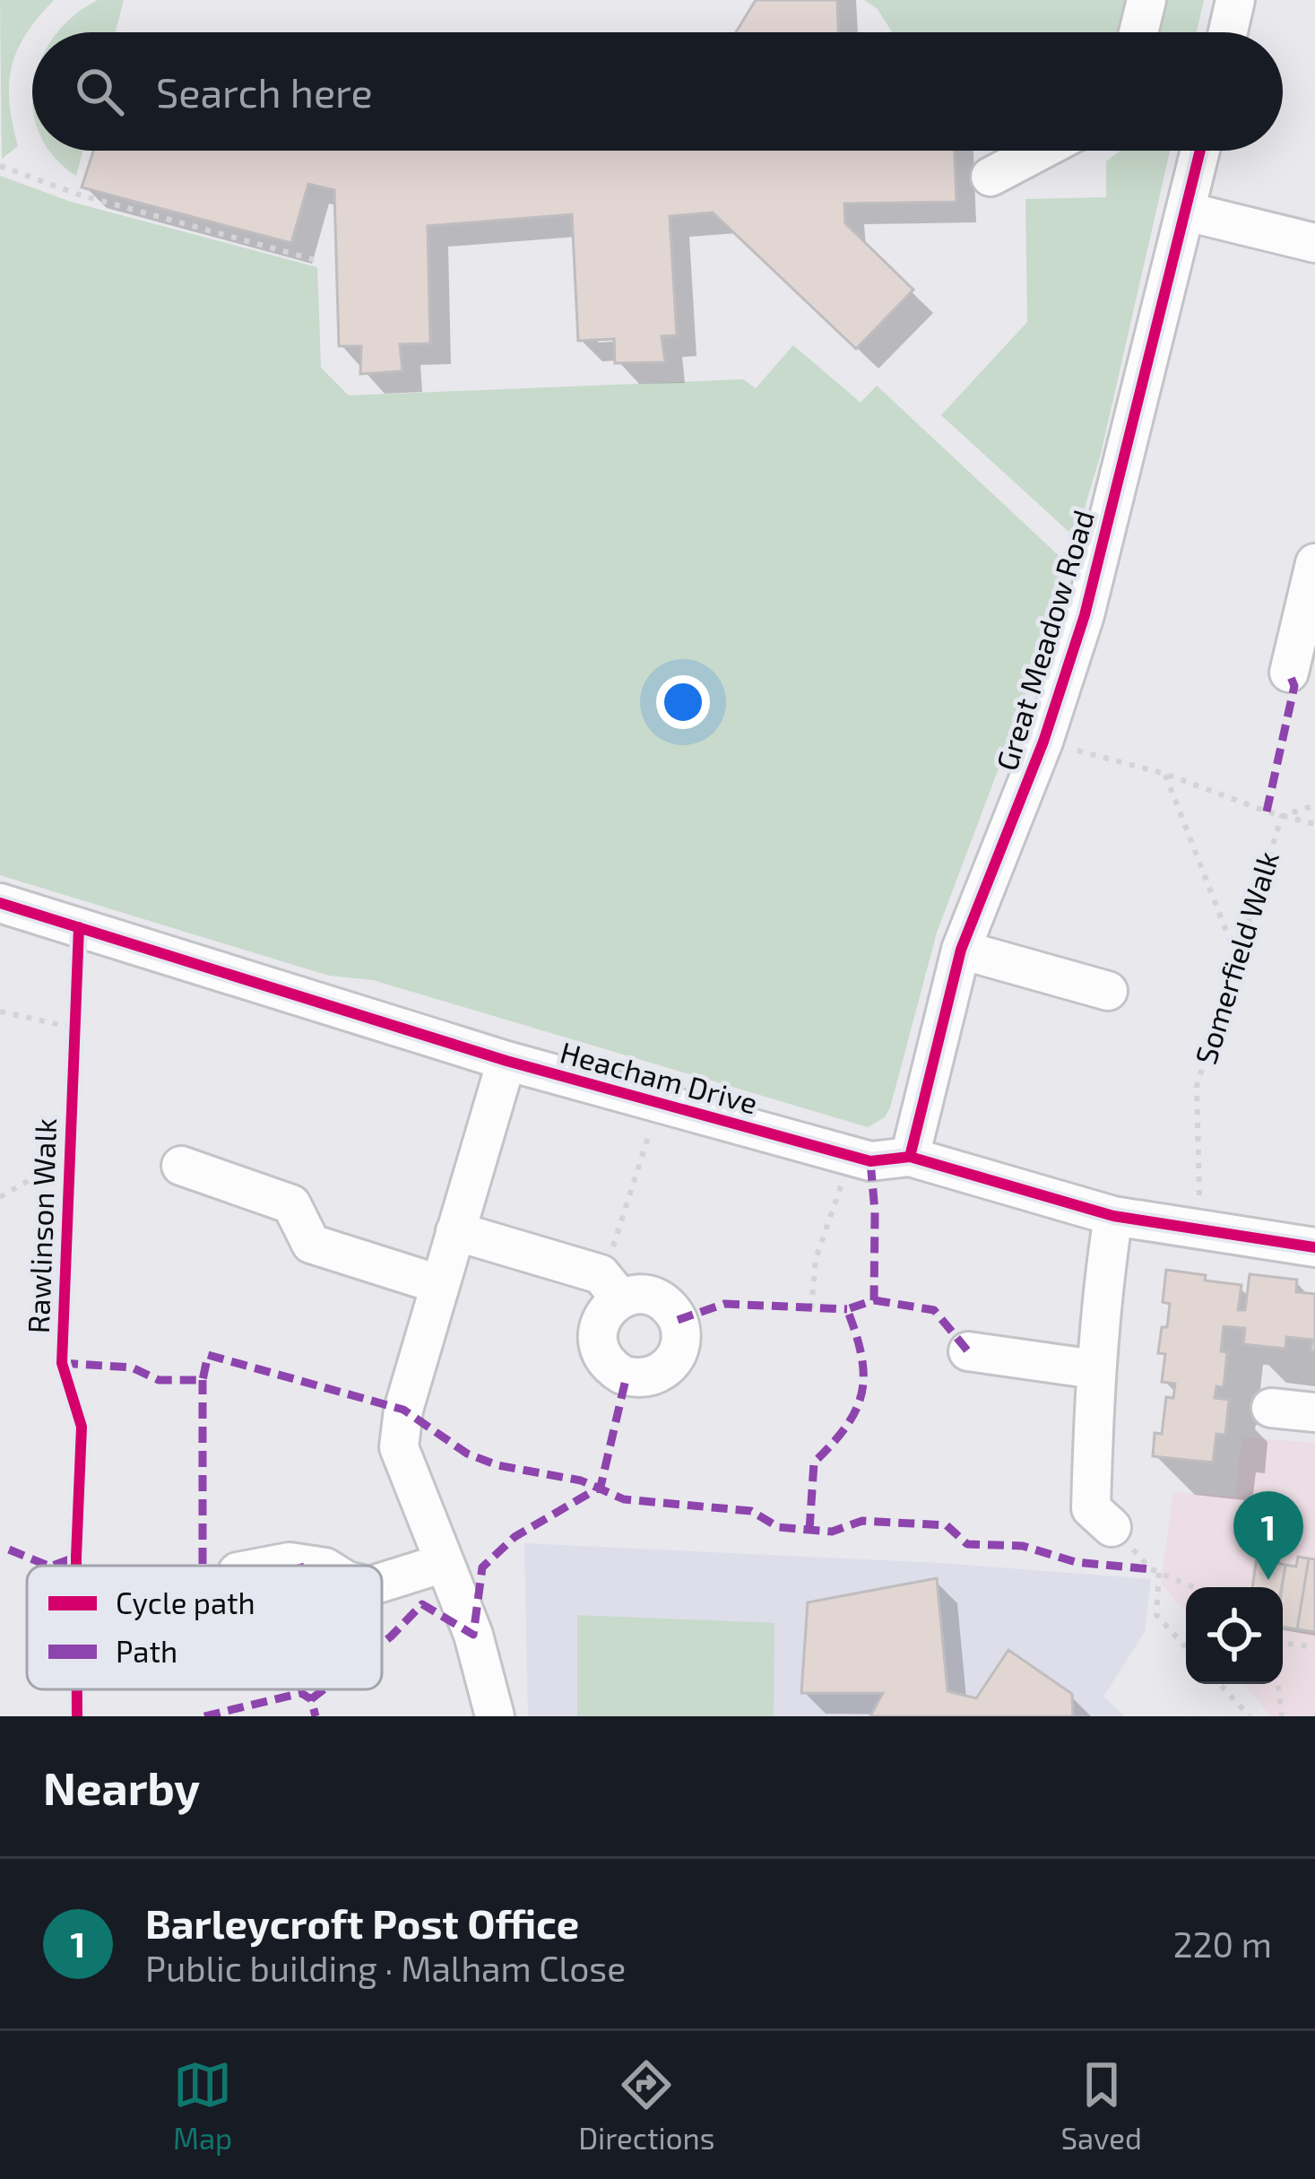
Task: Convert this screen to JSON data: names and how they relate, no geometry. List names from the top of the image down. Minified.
{"streets":{"street":["Great Meadow Road","Heacham Drive"],"path":["Somerfield Walk"],"cycle path":["Rawlinson Walk"]},"crossings":[["Great Meadow Road","Somerfield Walk"],["Great Meadow Road","Heacham Drive"],["Somerfield Walk","Heacham Drive"]],"legend":["Cycle path","Path"],"page":{"search":"Search here","pins":"1","heading":"Nearby","list":[{"mark":"1","name":"Barleycroft Post Office","note":"Public building · Malham Close","value":"220 m"}],"nav":["Map","Directions","Saved"]}}
